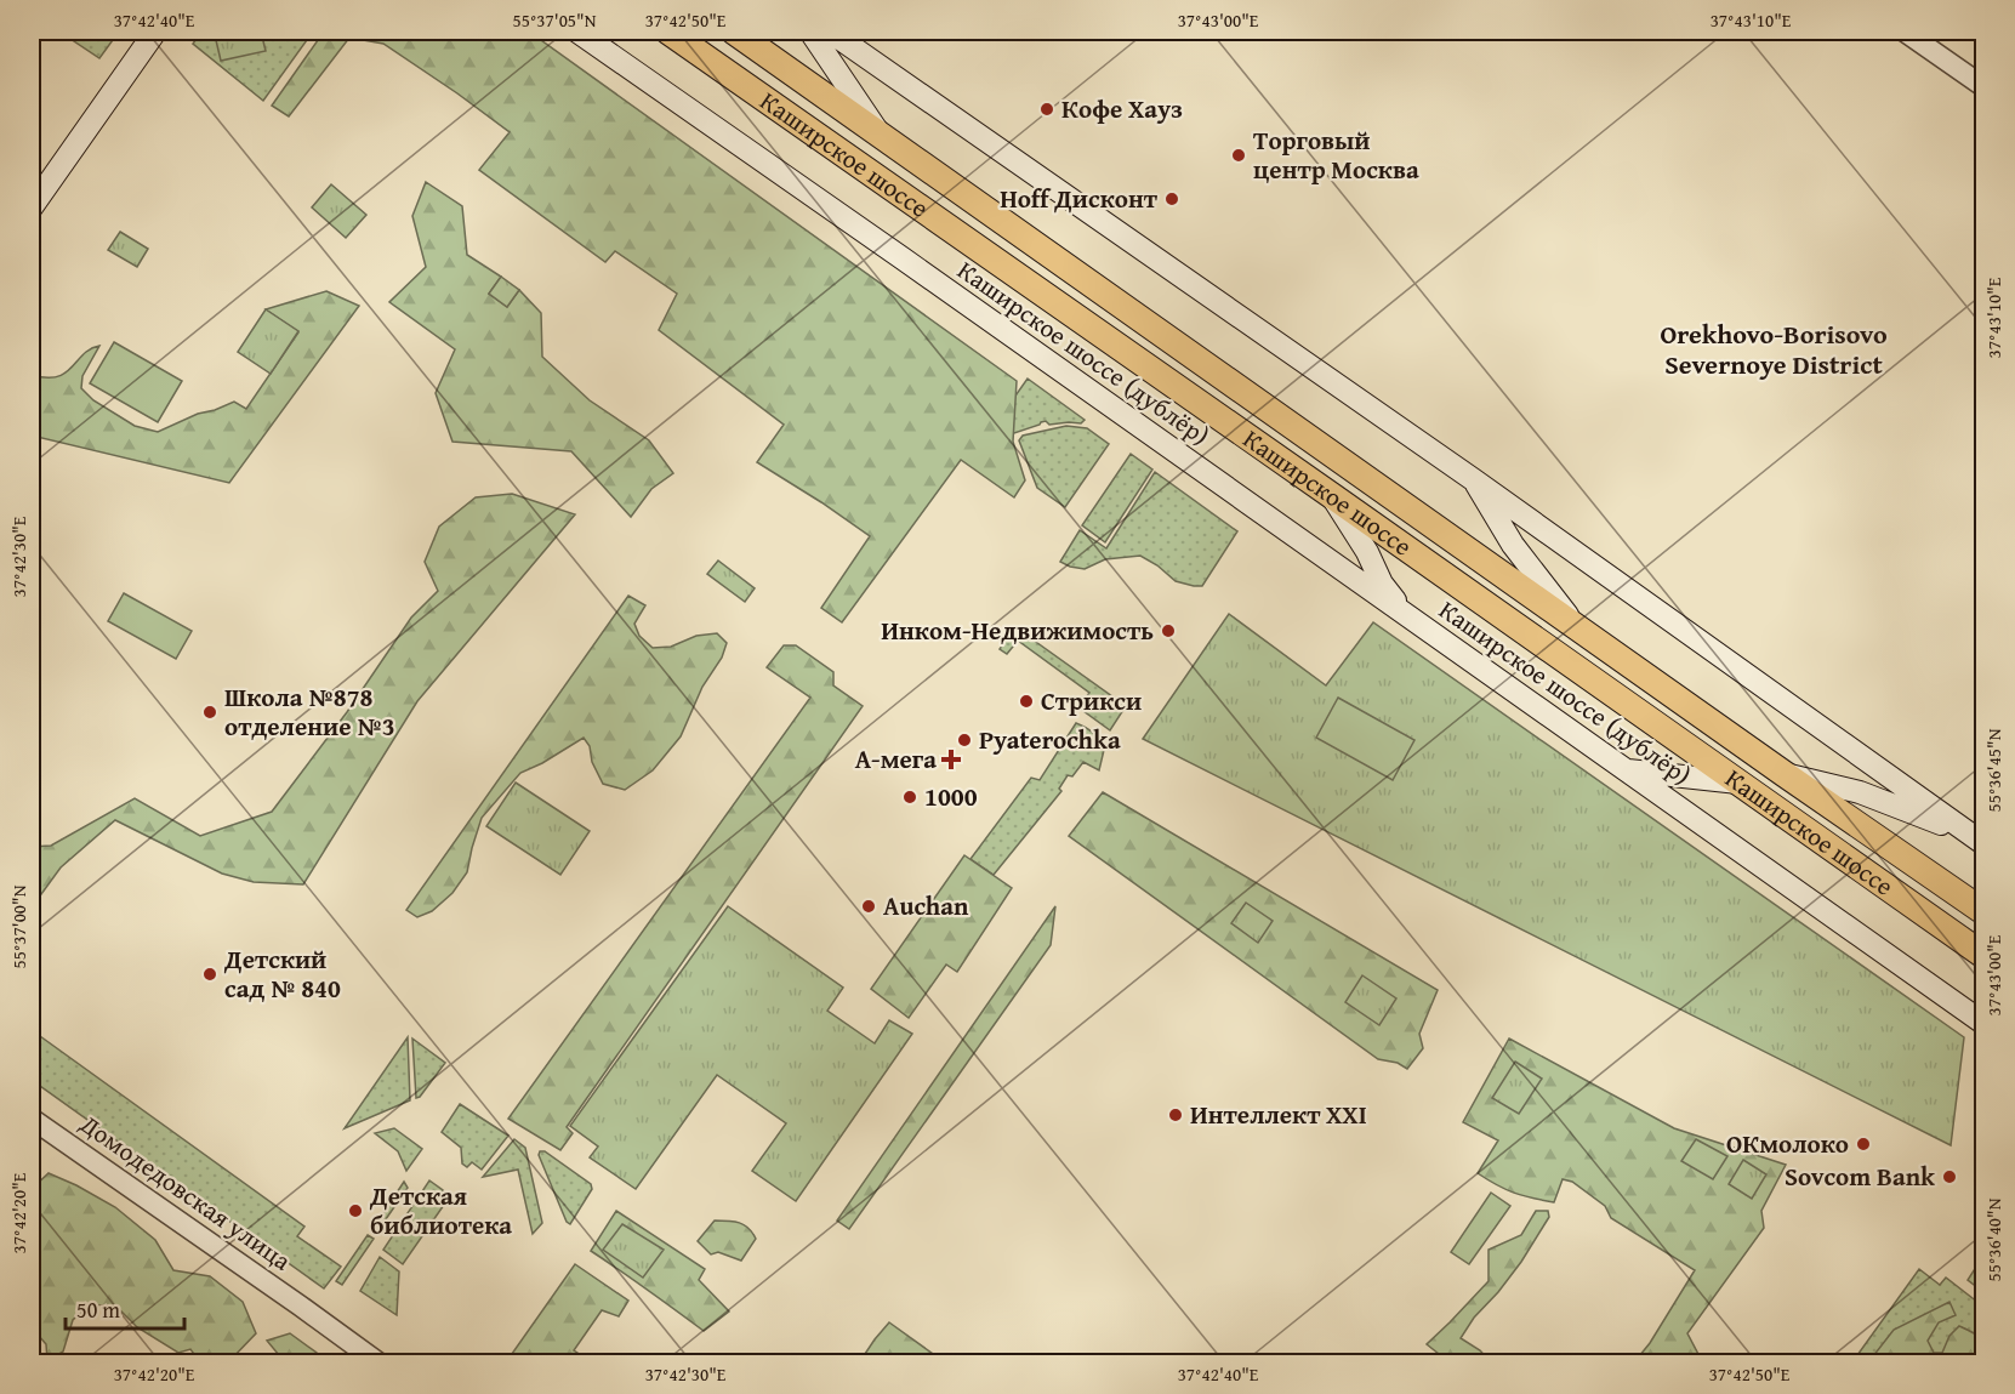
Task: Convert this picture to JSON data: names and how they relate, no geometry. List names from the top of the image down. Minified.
{"streets":{"main road":["Каширское шоссе","Каширское шоссе (дублёр)"],"street":["Домодедовская улица"]},"districts":["Orekhovo-Borisovo Severnoye District"],"places":{"other":["Кофе Хауз","Торговый центр Москва","Hoff Дисконт","Инком-Недвижимость","Стрикси","Школа №878 отделение №3","Pyaterochka","1000","Auchan","Детский сад № 840","Интеллект XXI","ОКмолоко","Sovcom Bank","Детская библиотека"],"health":["А-мега"]},"scale_bar":"50 m","coordinates":["37°42'40\"E","55°37'05\"N","37°42'50\"E","37°43'00\"E","37°43'10\"E","37°42'30\"E","55°36'45\"N","55°37'00\"N","37°42'20\"E","55°36'40\"N"]}
